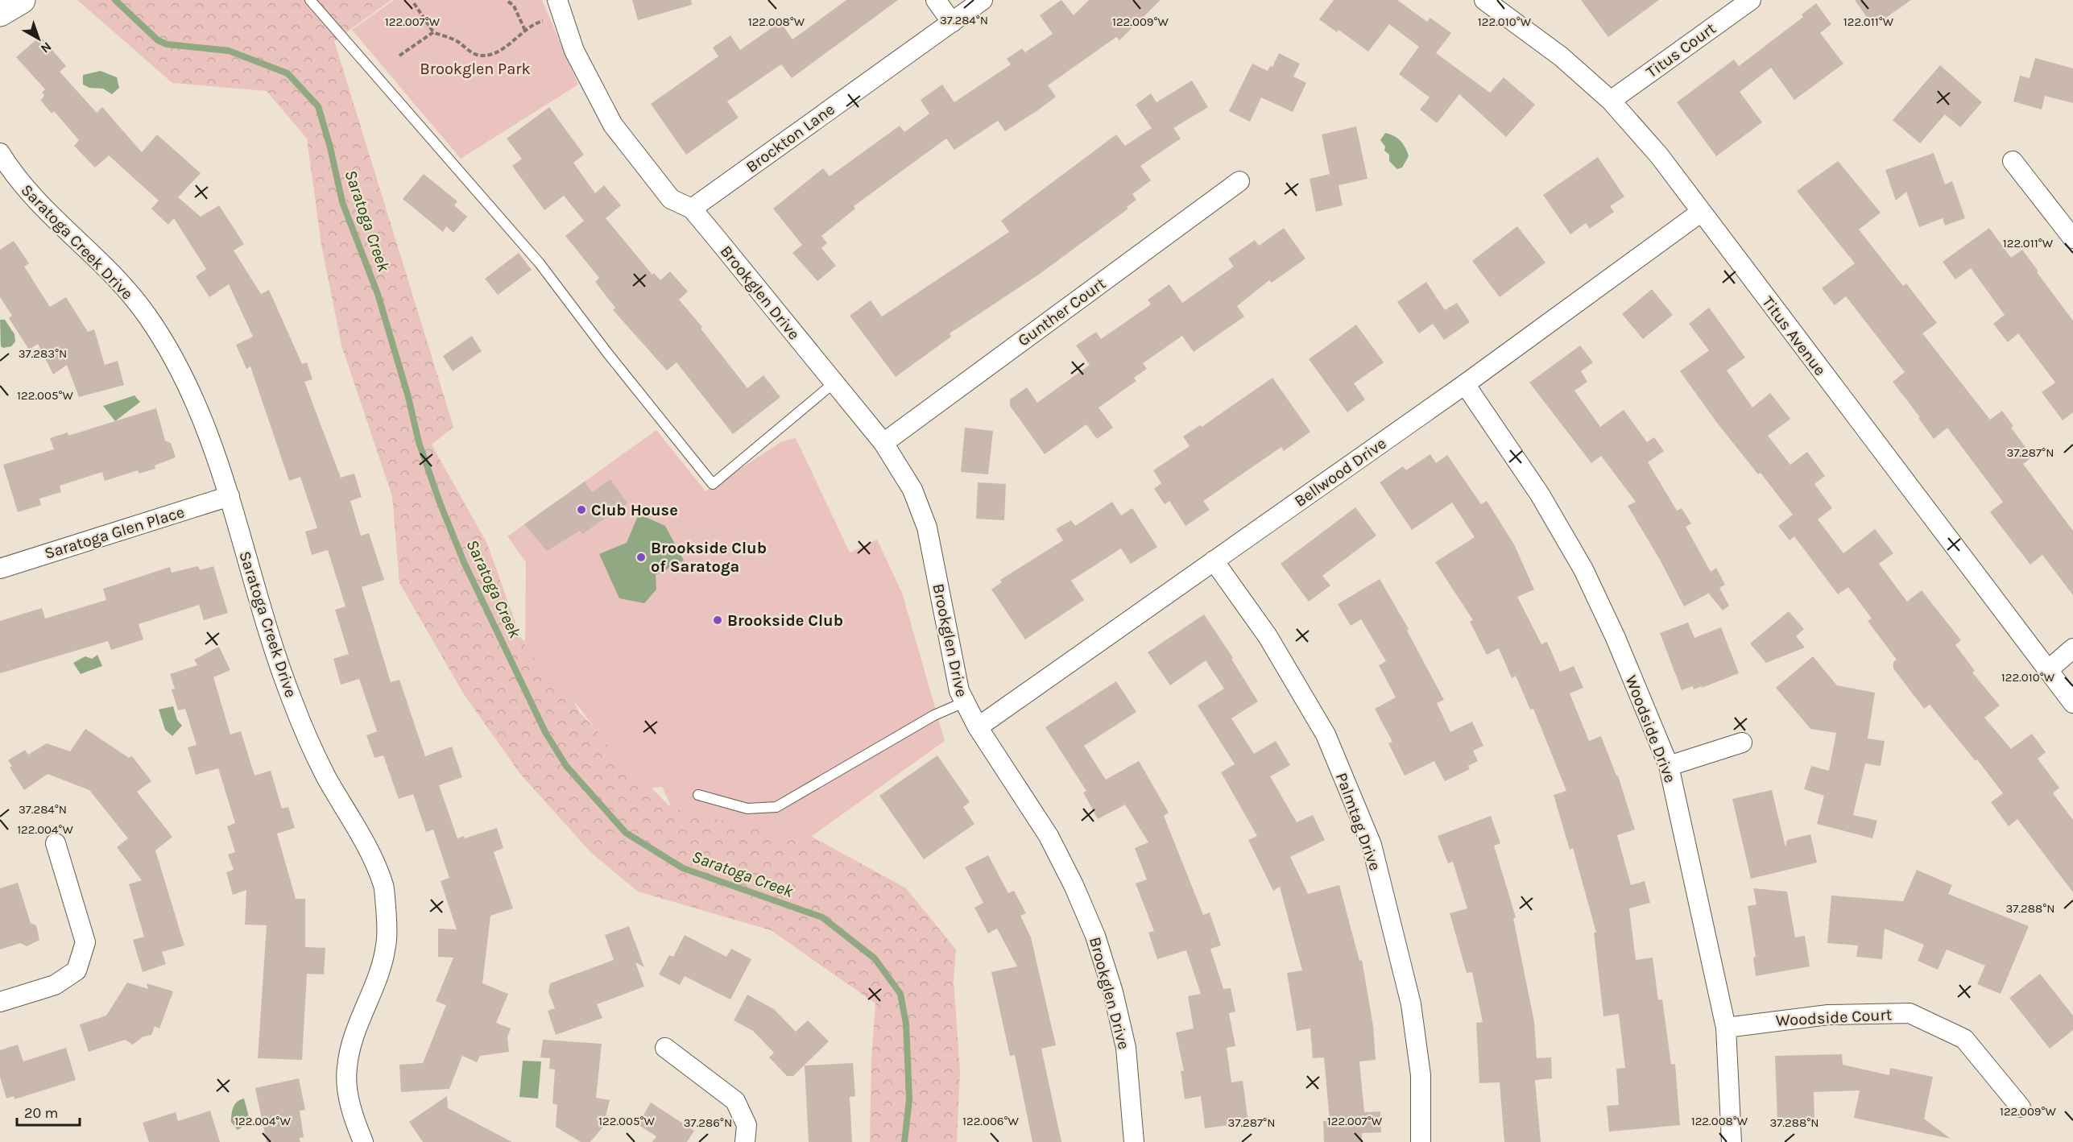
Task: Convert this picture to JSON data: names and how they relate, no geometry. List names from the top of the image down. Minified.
{"streets":{"street":["Titus Court","Brockton Lane","Saratoga Creek Drive","Brookglen Drive","Gunther Court","Titus Avenue","Bellwood Drive","Saratoga Glen Place","Woodside Drive","Palmtag Drive","Woodside Court"]},"crossings":[["Titus Court","Titus Avenue"],["Brockton Lane","Brookglen Drive"],["Saratoga Creek Drive","Saratoga Glen Place"],["Brookglen Drive","Gunther Court"],["Brookglen Drive","Bellwood Drive"],["Titus Avenue","Bellwood Drive"],["Bellwood Drive","Woodside Drive"],["Bellwood Drive","Palmtag Drive"],["Woodside Drive","Woodside Court"]],"water":["Saratoga Creek"],"parks":["Brookglen Park"],"places":["Club House","Brookside Club of Saratoga","Brookside Club"],"scale_bar":"20 m","north":"bottom right","coordinates":["37.284°N","122.010°W","122.011°W","122.007°W","122.008°W","122.009°W","37.283°N","122.005°W","37.287°N","122.004°W","37.288°N","122.006°W","37.286°N"]}
